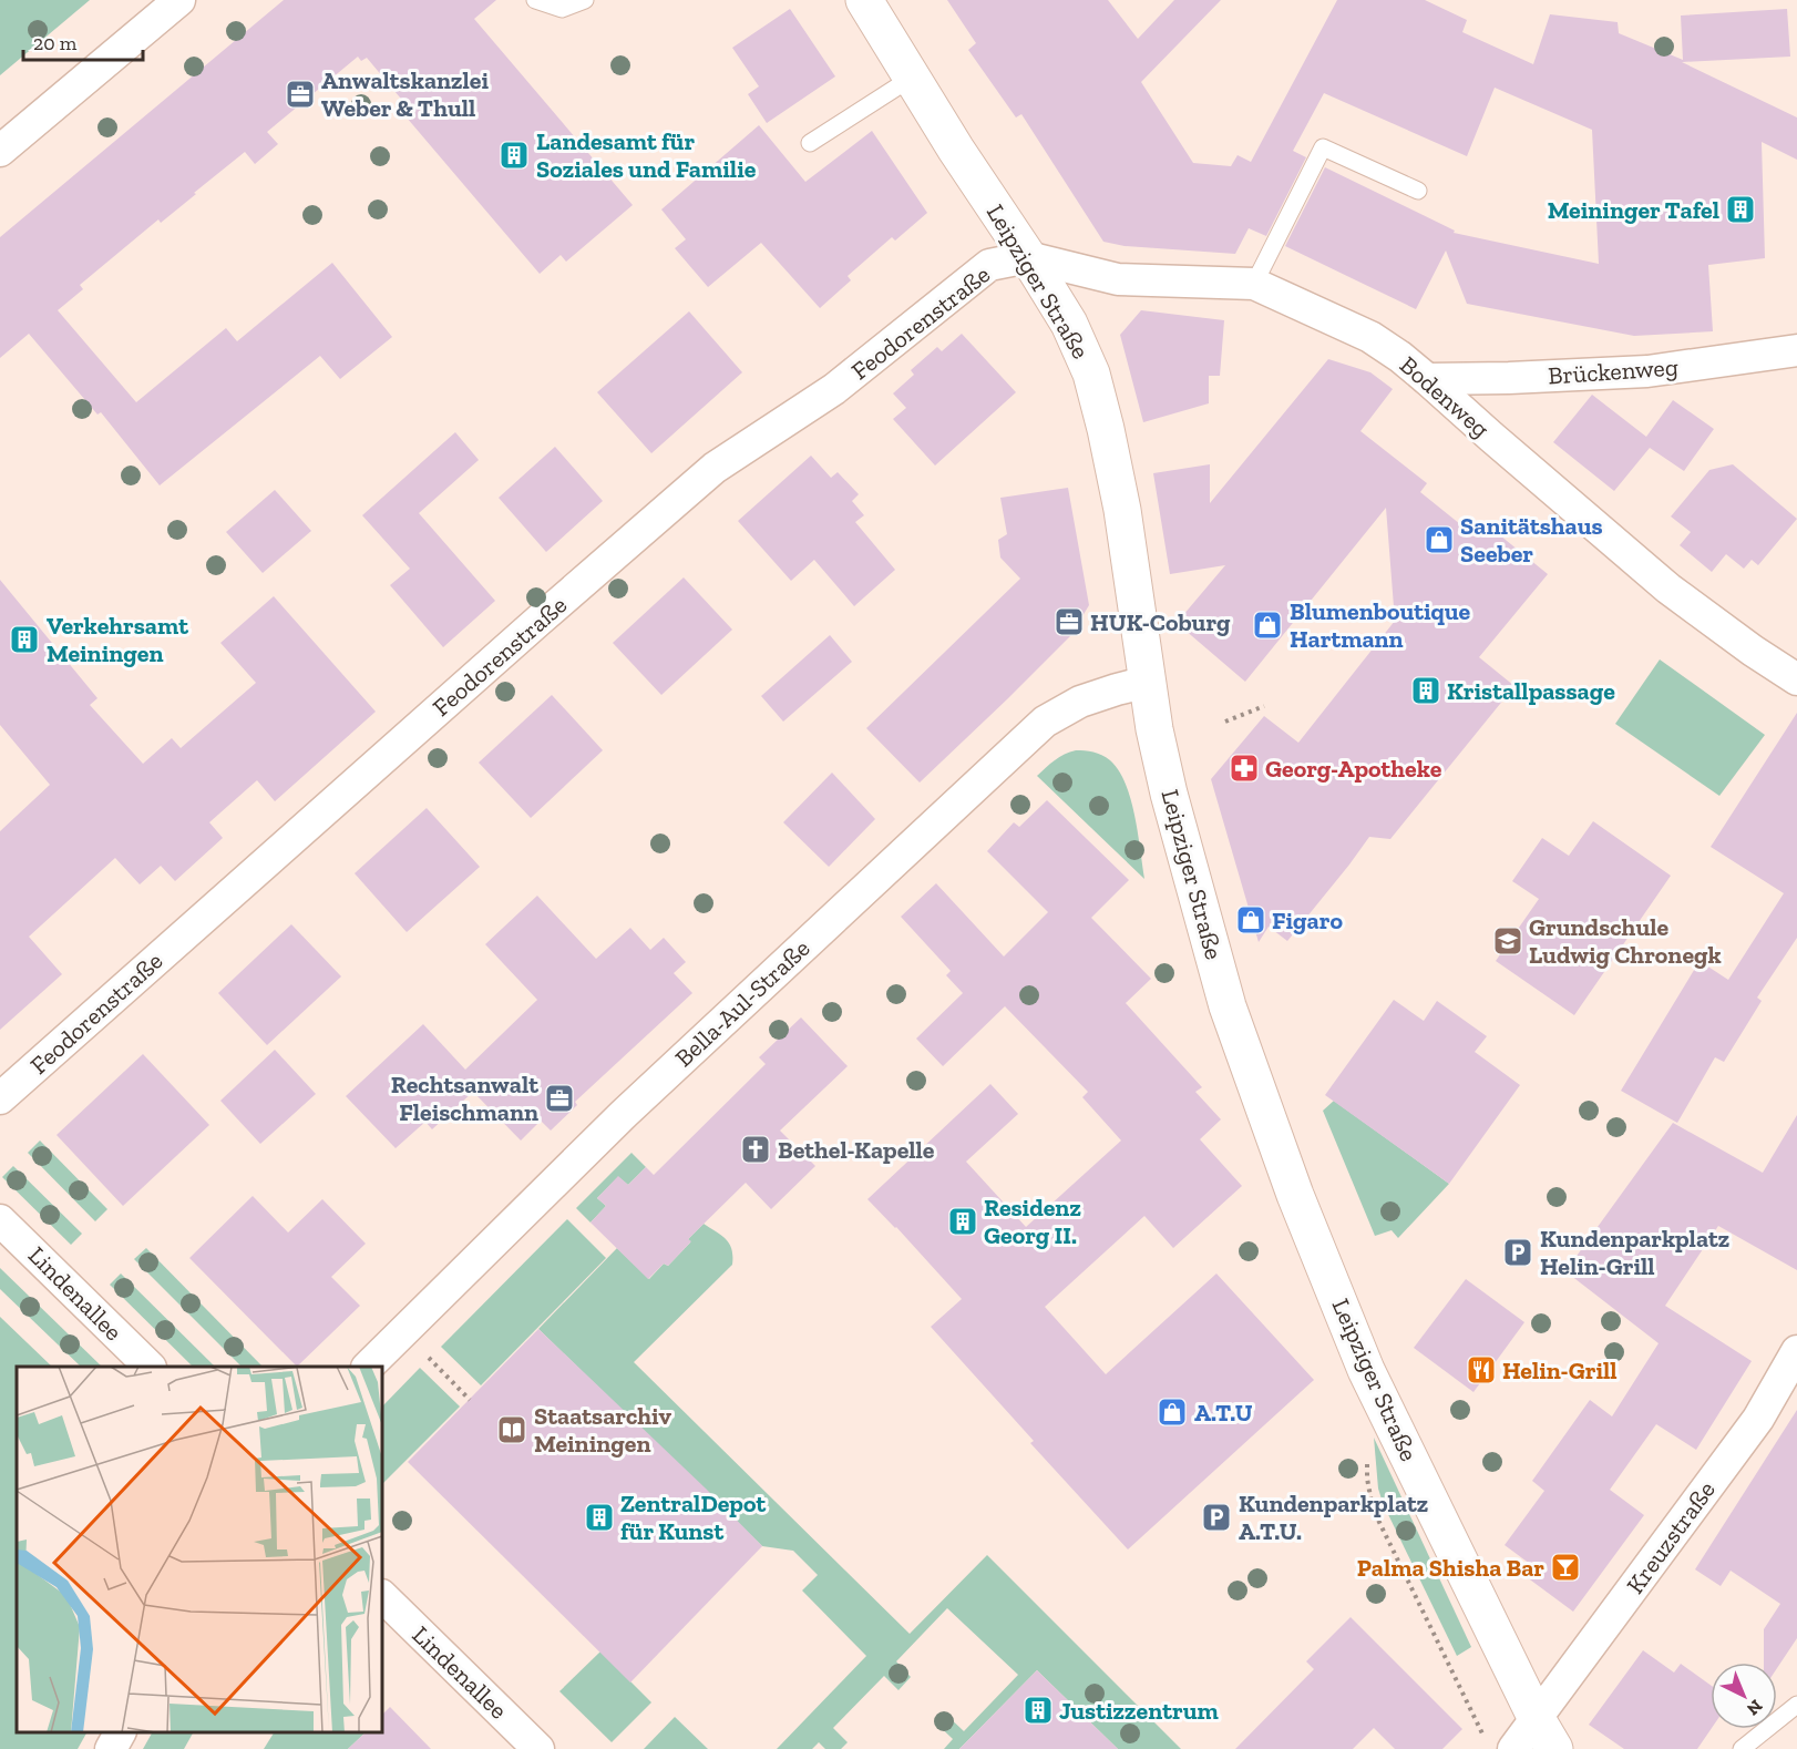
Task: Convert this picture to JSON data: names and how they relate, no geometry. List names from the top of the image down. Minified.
{"streets":{"main road":["Leipziger Straße"],"street":["Feodorenstraße","Brückenweg","Bodenweg","Bella-Aul-Straße","Lindenallee","Kreuzstraße"]},"crossings":[["Leipziger Straße","Feodorenstraße"],["Leipziger Straße","Bodenweg"],["Leipziger Straße","Bella-Aul-Straße"],["Leipziger Straße","Kreuzstraße"],["Feodorenstraße","Bodenweg"],["Brückenweg","Bodenweg"]],"places":{"office":["Anwaltskanzlei Weber & Thull","HUK-Coburg","Rechtsanwalt Fleischmann"],"building":["Landesamt für Soziales und Familie","Meininger Tafel","Verkehrsamt Meiningen","Kristallpassage","Residenz Georg II.","ZentralDepot für Kunst","Justizzentrum"],"shop":["Sanitätshaus Seeber","Blumenboutique Hartmann","Figaro","A.T.U"],"pharmacy":["Georg-Apotheke"],"school or university":["Grundschule Ludwig Chronegk"],"church":["Bethel-Kapelle"],"parking":["Kundenparkplatz Helin-Grill","Kundenparkplatz A.T.U."],"restaurant":["Helin-Grill"],"library":["Staatsarchiv Meiningen"],"bar":["Palma Shisha Bar"]},"scale_bar":"20 m","north":"bottom right"}
